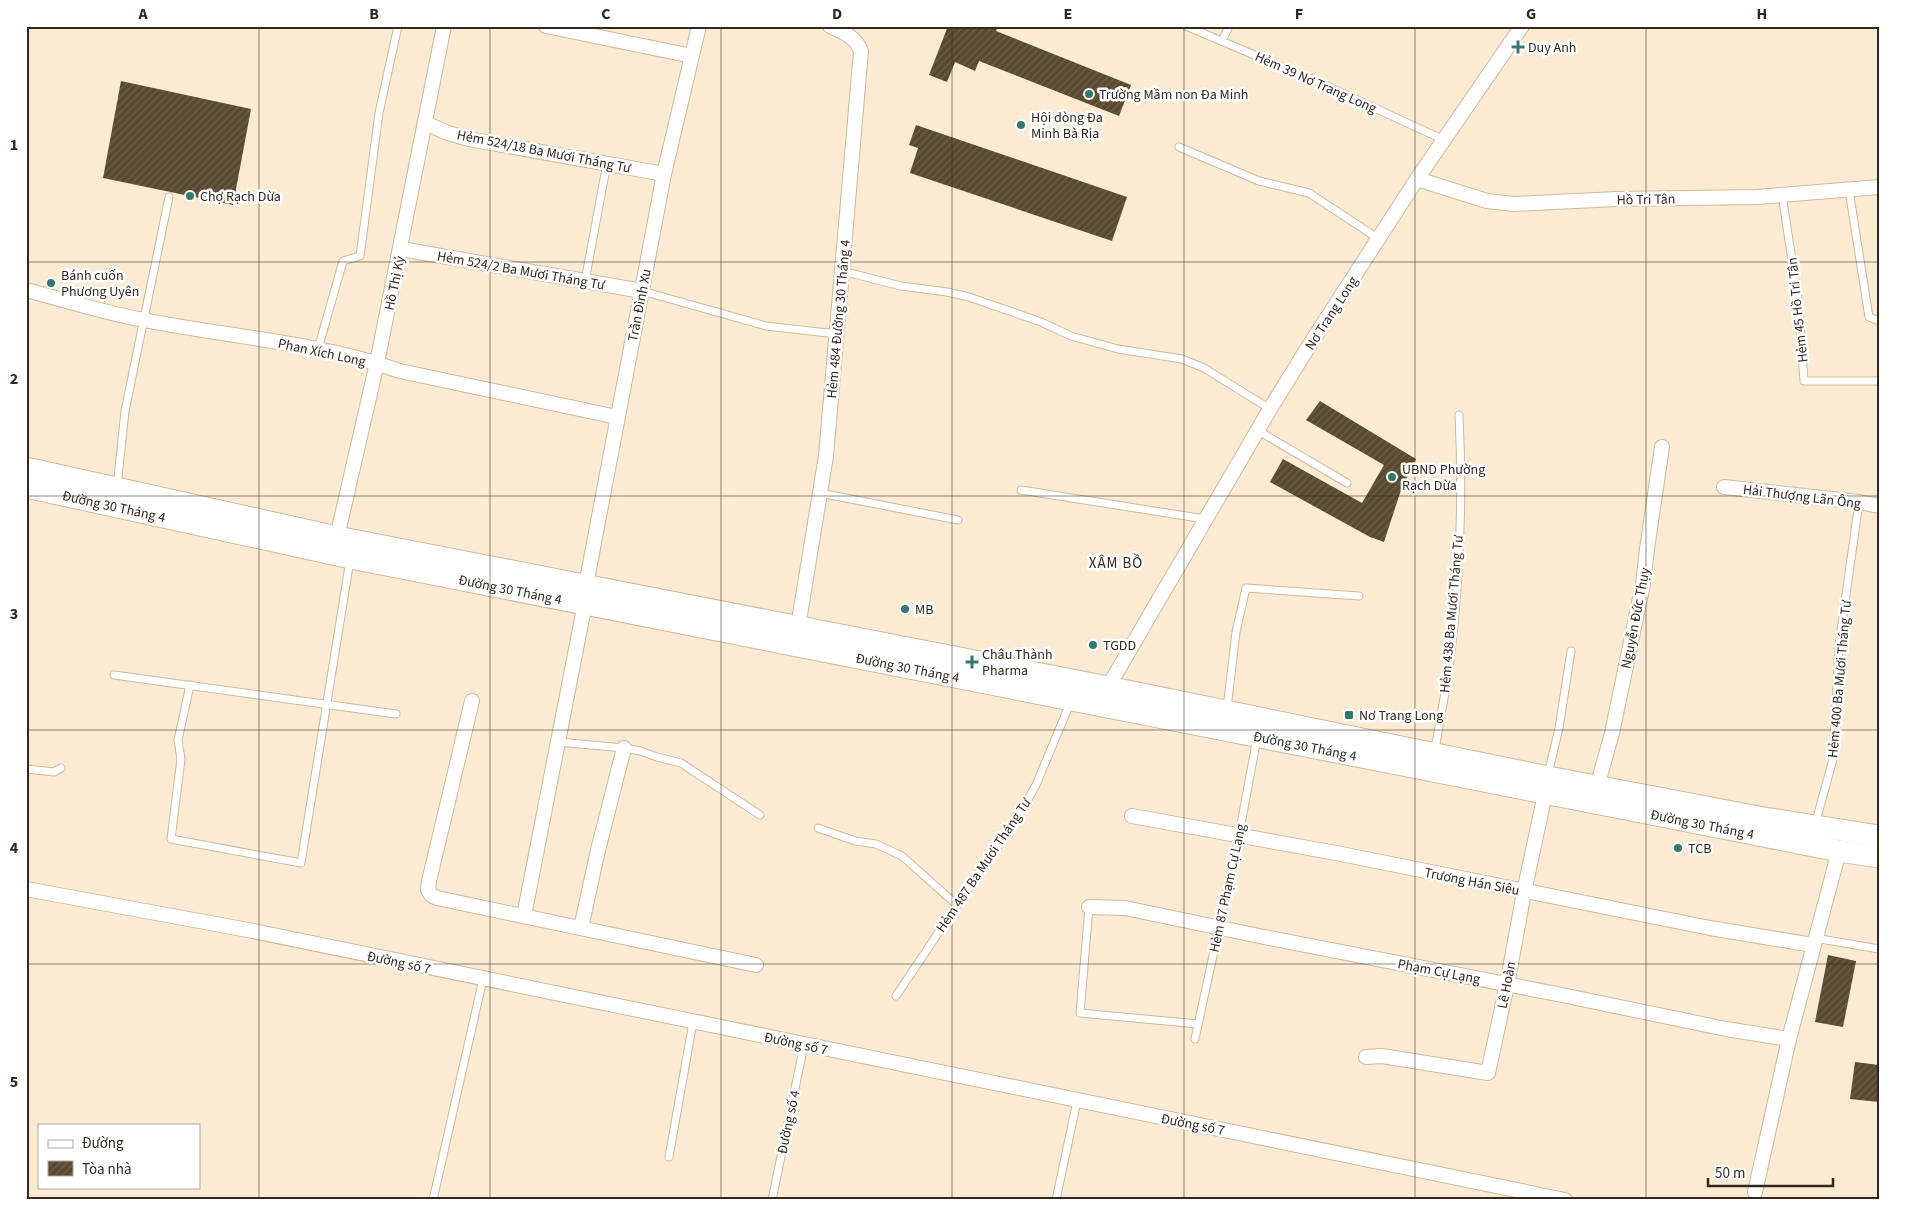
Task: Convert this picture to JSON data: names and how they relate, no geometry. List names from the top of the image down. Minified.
{"streets":{"main road":["Đường 30 Tháng 4"],"street":["Hẻm 524/18 Ba Mươi Tháng Tư","Hồ Tri Tân","Hẻm 524/2 Ba Mươi Tháng Tư","Hồ Thị Kỷ","Trần Đình Xu","Nơ Trang Long","Hẻm 484 Đường 30 Tháng 4","Phan Xích Long","Hải Thượng Lãn Ông","Nguyễn Đức Thụy","Trương Hán Siêu","Đường số 7","Phạm Cự Lạng","Lê Hoàn"],"lane":["Hẻm 39 Nơ Trang Long","Hẻm 45 Hồ Tri Tân","Hẻm 438 Ba Mươi Tháng Tư","Hẻm 400 Ba Mươi Tháng Tư","Hẻm 487 Ba Mươi Tháng Tư","Hẻm 87 Phạm Cự Lạng","Đường số 4"]},"crossings":[["Hẻm 39 Nơ Trang Long","Nơ Trang Long"],["Hẻm 524/18 Ba Mươi Tháng Tư","Hồ Thị Kỷ"],["Hẻm 524/18 Ba Mươi Tháng Tư","Trần Đình Xu"],["Hồ Tri Tân","Hẻm 45 Hồ Tri Tân"],["Hồ Tri Tân","Nơ Trang Long"],["Hẻm 524/2 Ba Mươi Tháng Tư","Hồ Thị Kỷ"],["Hẻm 524/2 Ba Mươi Tháng Tư","Trần Đình Xu"],["Hồ Thị Kỷ","Phan Xích Long"],["Hồ Thị Kỷ","Đường 30 Tháng 4"],["Trần Đình Xu","Phan Xích Long"],["Trần Đình Xu","Đường 30 Tháng 4"],["Nơ Trang Long","Đường 30 Tháng 4"],["Hẻm 484 Đường 30 Tháng 4","Đường 30 Tháng 4"],["Hải Thượng Lãn Ông","Hẻm 400 Ba Mươi Tháng Tư"],["Đường 30 Tháng 4","Hẻm 438 Ba Mươi Tháng Tư"],["Đường 30 Tháng 4","Nguyễn Đức Thụy"],["Đường 30 Tháng 4","Hẻm 400 Ba Mươi Tháng Tư"],["Đường 30 Tháng 4","Hẻm 487 Ba Mươi Tháng Tư"],["Đường 30 Tháng 4","Hẻm 87 Phạm Cự Lạng"],["Đường 30 Tháng 4","Lê Hoàn"],["Trương Hán Siêu","Hẻm 87 Phạm Cự Lạng"],["Trương Hán Siêu","Lê Hoàn"],["Hẻm 87 Phạm Cự Lạng","Phạm Cự Lạng"],["Đường số 7","Đường số 4"],["Phạm Cự Lạng","Lê Hoàn"]],"districts":["XÂM BỒ"],"places":{"health":["Duy Anh","Châu Thành Pharma"],"other":["Trường Mầm non Đa Minh","Hội dòng Đa Minh Bà Rịa","Chợ Rạch Dừa","Bánh cuốn Phương Uyên","UBND Phường Rạch Dừa","MB","TGDD","TCB"],"transit":["Nơ Trang Long"]},"legend":["Đường","Tòa nhà"],"scale_bar":"50 m","grid":{"columns":["A","B","C","D","E","F","G","H"],"rows":["1","2","3","4","5"]}}
